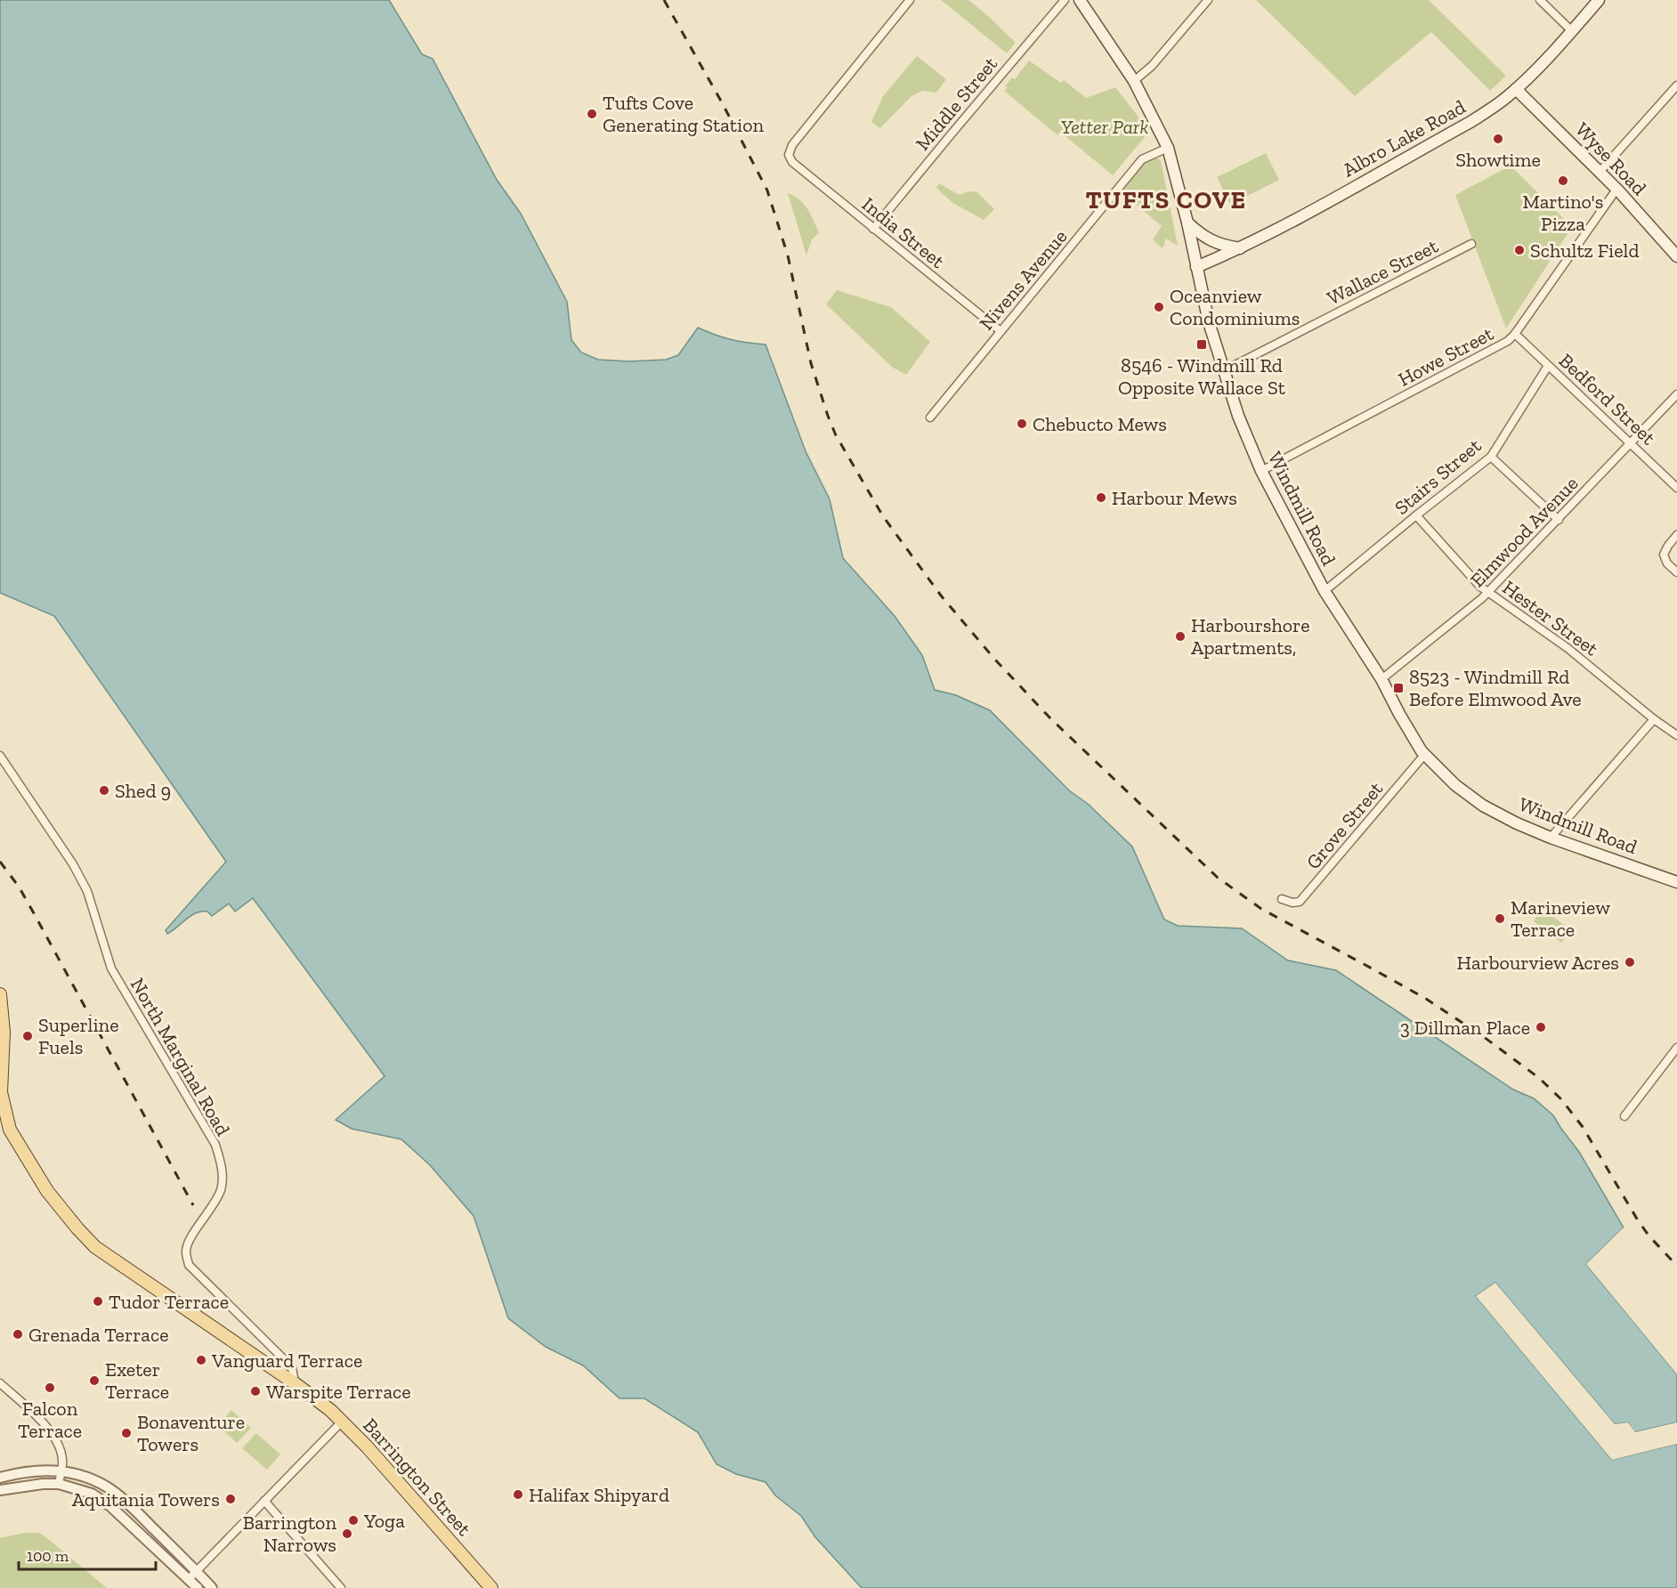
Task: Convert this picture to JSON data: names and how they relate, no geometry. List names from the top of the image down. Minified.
{"streets":{"main road":["Albro Lake Road","Wyse Road","Windmill Road","Barrington Street"],"street":["Middle Street","India Street","Wallace Street","Nivens Avenue","Howe Street","Bedford Street","Stairs Street","Elmwood Avenue","Hester Street","Grove Street","North Marginal Road"]},"crossings":[["Middle Street","India Street"],["Albro Lake Road","Wyse Road"],["Albro Lake Road","Windmill Road"],["Wyse Road","Howe Street"],["India Street","Nivens Avenue"],["Wallace Street","Windmill Road"],["Nivens Avenue","Windmill Road"],["Howe Street","Bedford Street"],["Howe Street","Windmill Road"],["Bedford Street","Stairs Street"],["Bedford Street","Elmwood Avenue"],["Stairs Street","Windmill Road"],["Stairs Street","Hester Street"],["Windmill Road","Elmwood Avenue"],["Windmill Road","Grove Street"],["Elmwood Avenue","Hester Street"],["North Marginal Road","Barrington Street"]],"districts":["TUFTS COVE"],"parks":["Yetter Park"],"places":{"other":["Tufts Cove Generating Station","Showtime","Martino's Pizza","Schultz Field","Oceanview Condominiums","Chebucto Mews","Harbour Mews","Harbourshore Apartments,","Shed 9","Marineview Terrace","Harbourview Acres","3 Dillman Place","Superline Fuels","Tudor Terrace","Grenada Terrace","Vanguard Terrace","Exeter Terrace","Falcon Terrace","Warspite Terrace","Bonaventure Towers","Halifax Shipyard","Aquitania Towers","Yoga","Barrington Narrows"],"transit":["8546 - Windmill Rd Opposite Wallace St","8523 - Windmill Rd Before Elmwood Ave"]},"scale_bar":"100 m"}
